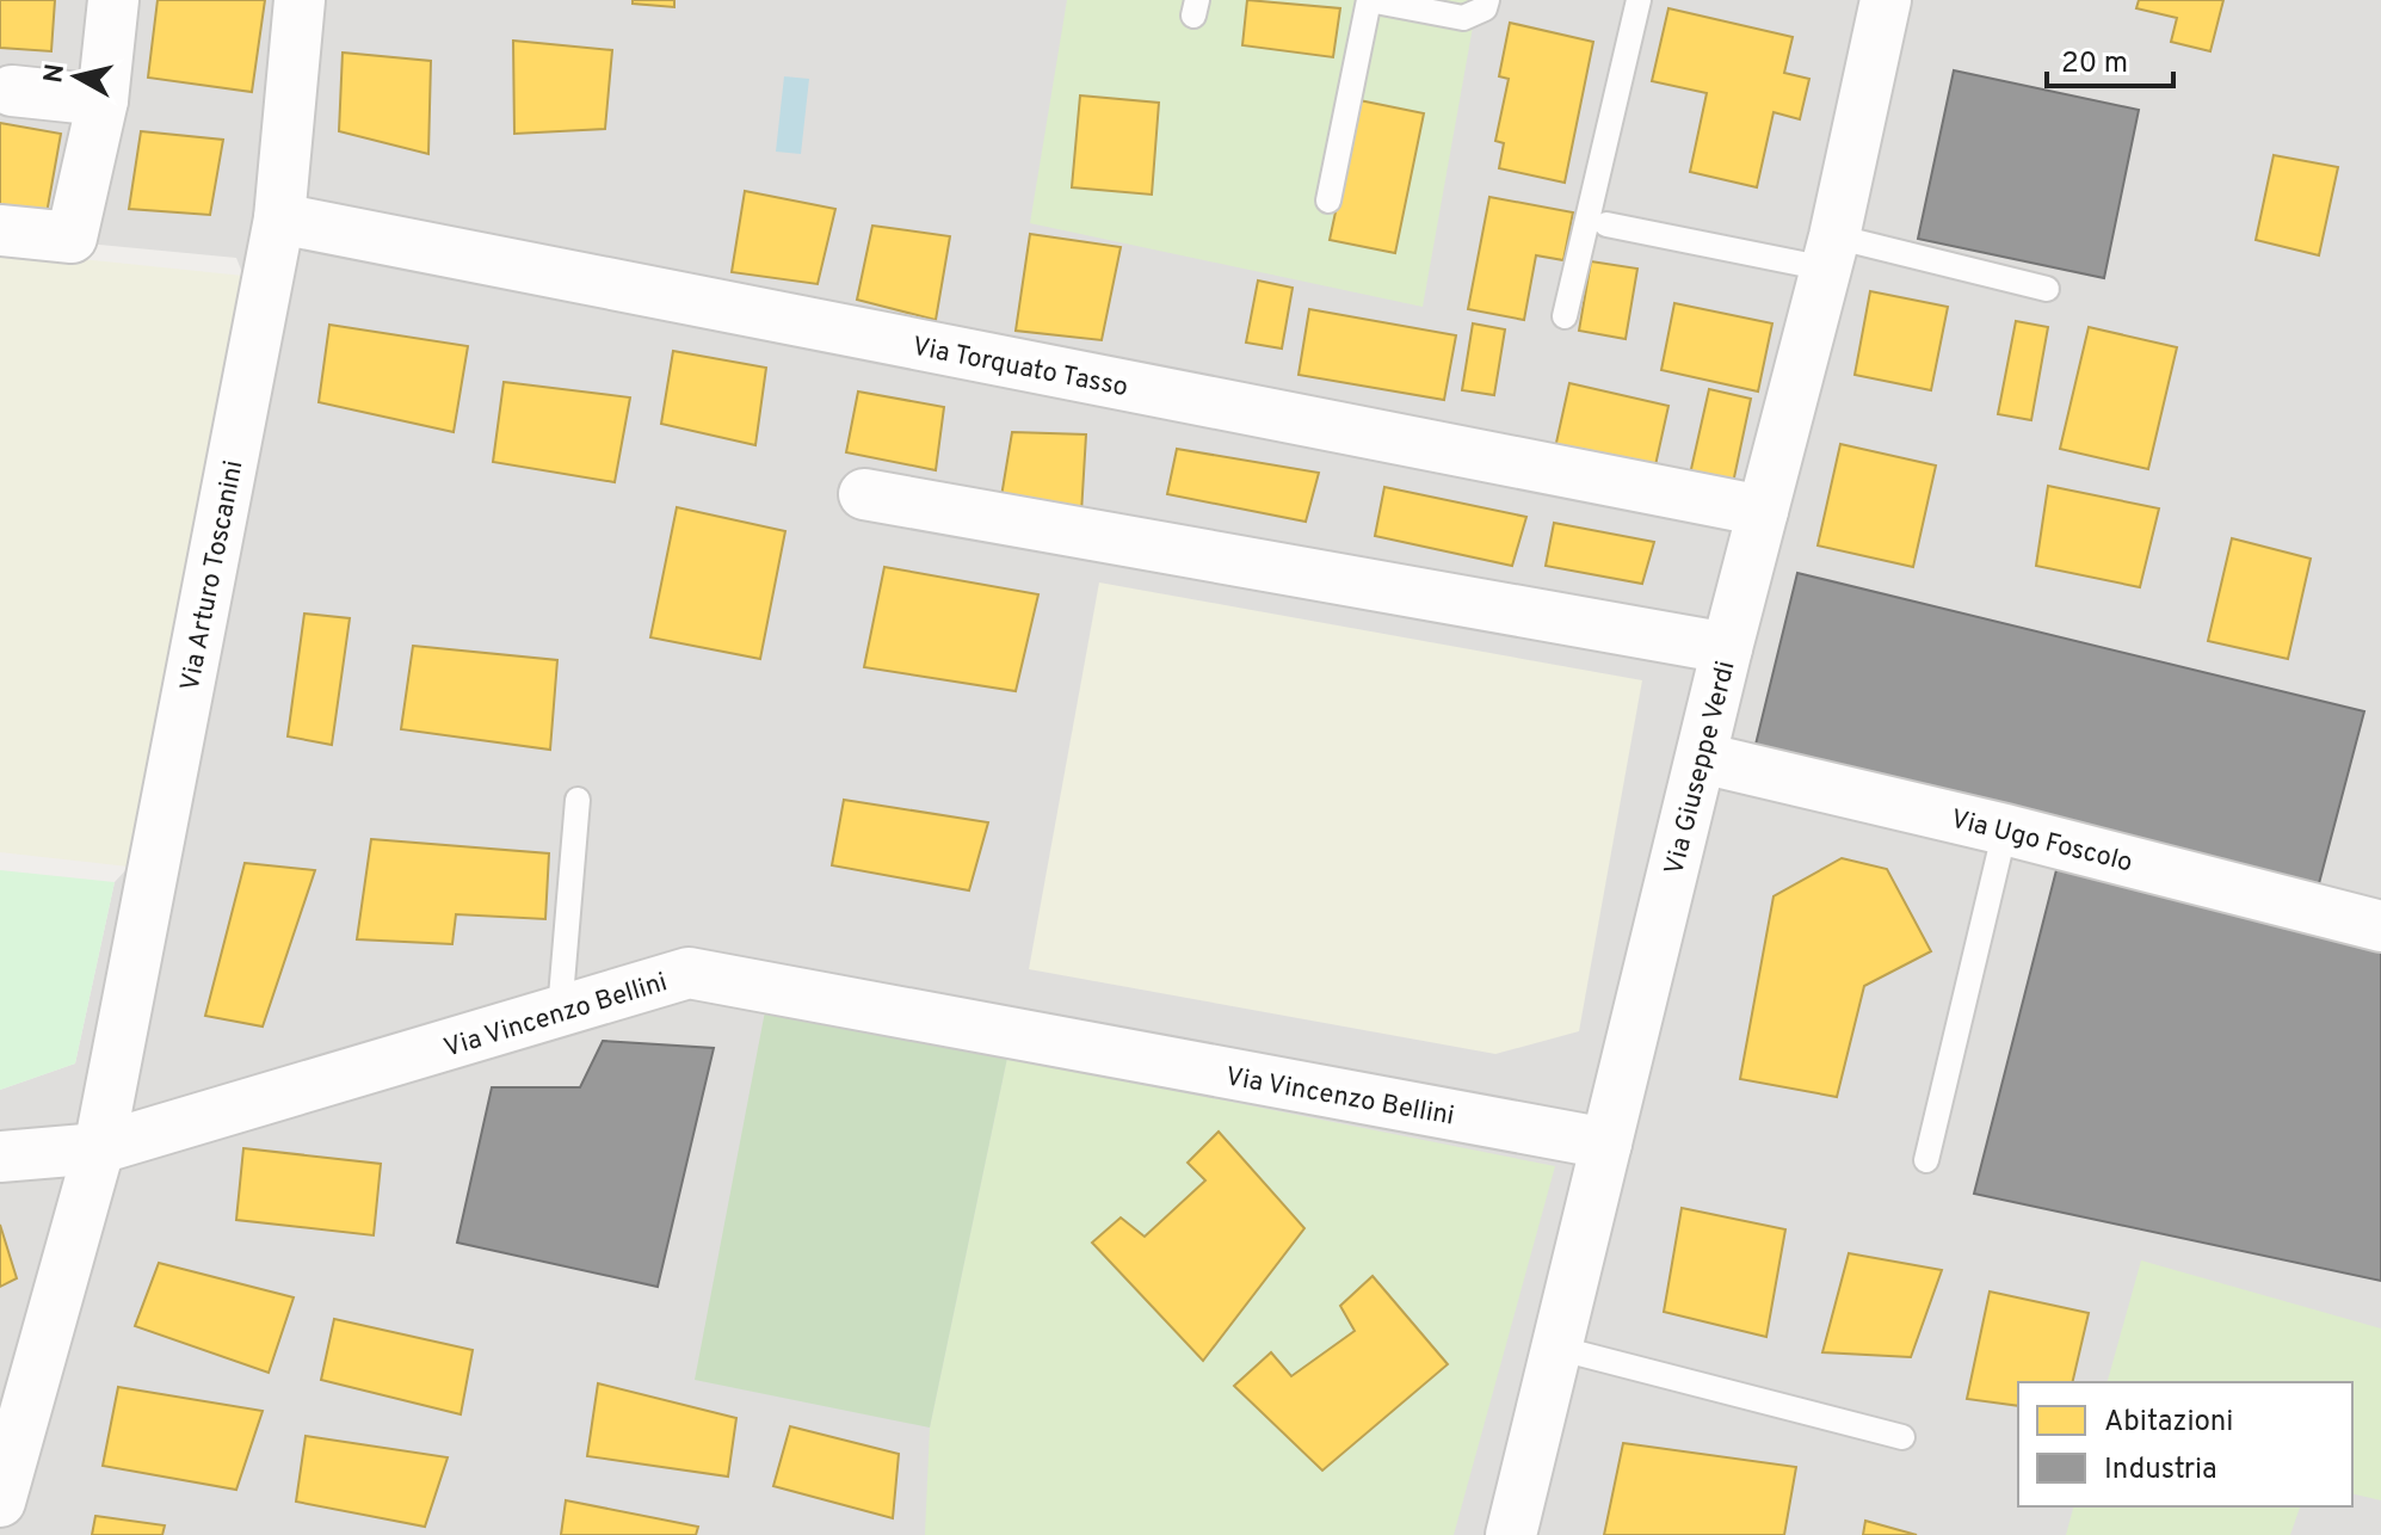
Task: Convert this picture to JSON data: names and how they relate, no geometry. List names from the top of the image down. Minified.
{"streets":{"street":["Via Torquato Tasso","Via Arturo Toscanini","Via Giuseppe Verdi","Via Ugo Foscolo","Via Vincenzo Bellini"]},"crossings":[["Via Torquato Tasso","Via Arturo Toscanini"],["Via Torquato Tasso","Via Giuseppe Verdi"],["Via Arturo Toscanini","Via Vincenzo Bellini"],["Via Giuseppe Verdi","Via Ugo Foscolo"],["Via Giuseppe Verdi","Via Vincenzo Bellini"]],"legend":["Abitazioni","Industria"],"scale_bar":"20 m","north":"left"}
